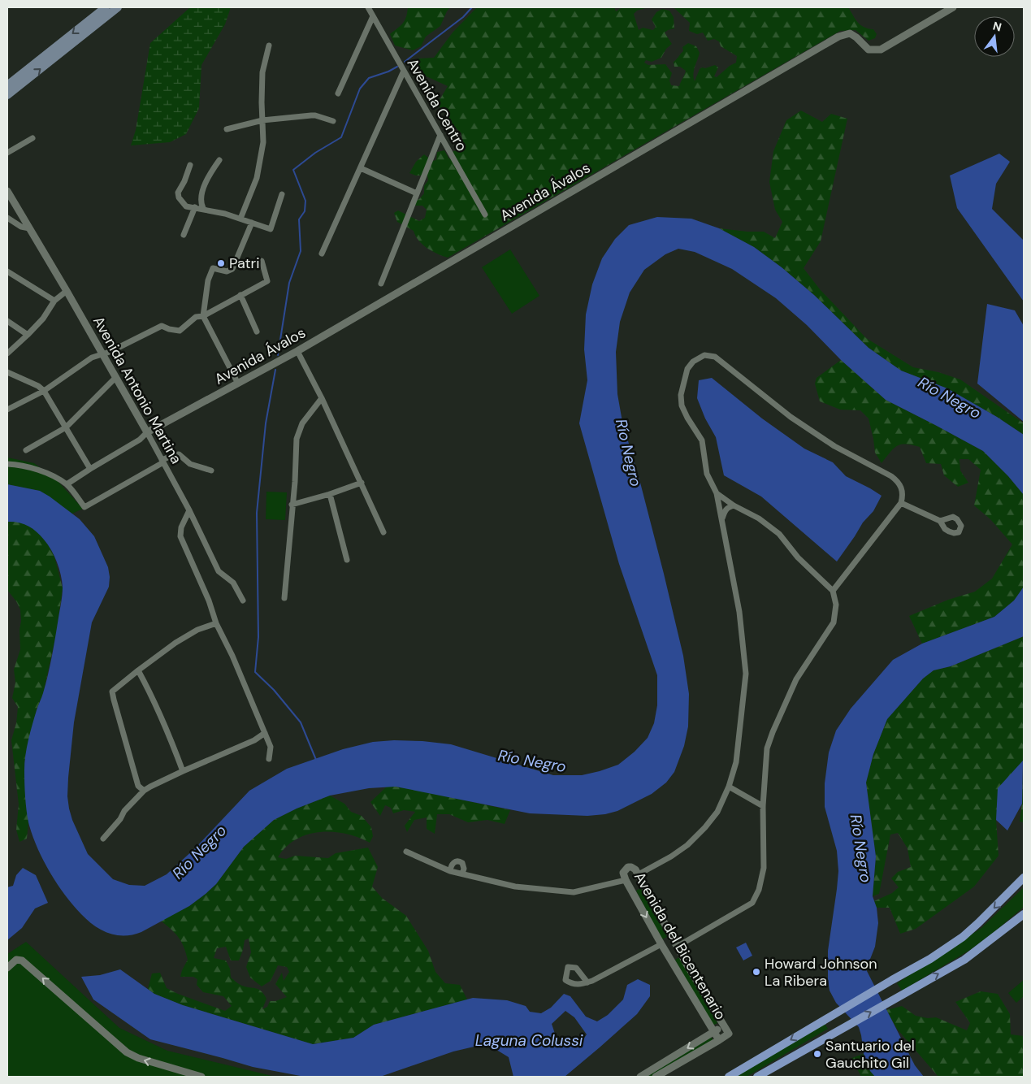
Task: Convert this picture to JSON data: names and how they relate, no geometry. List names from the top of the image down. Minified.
{"streets":{"street":["Avenida Centro","Avenida Ávalos","Avenida Antonio Martina","Avenida del Bicentenario"]},"crossings":[["Avenida Ávalos","Avenida Antonio Martina"]],"water":["Río Negro","Laguna Colussi"],"places":["Patri","Howard Johnson La Ribera","Santuario del Gauchito Gil"],"north":"top"}
